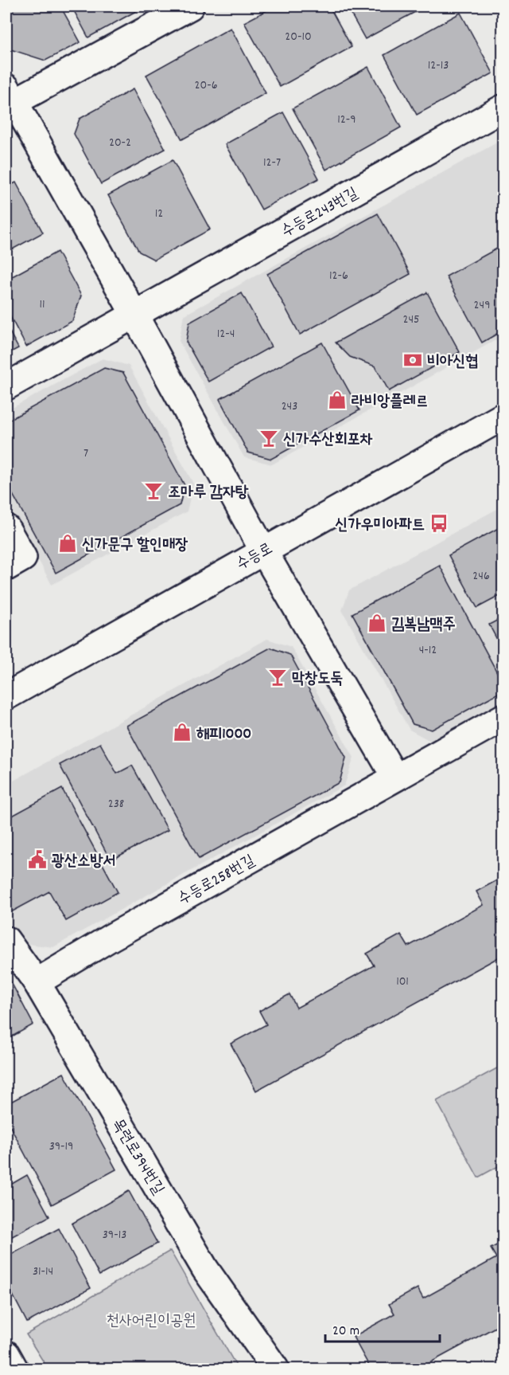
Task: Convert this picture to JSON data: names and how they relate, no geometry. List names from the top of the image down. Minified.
{"streets":{"street":["수등로243번길","수등로","수등로258번길","목련로394번길"]},"crossings":[["수등로258번길","목련로394번길"]],"parks":["천사어린이공원"],"places":{"bank":["비아신협"],"shop":["라비앙플레르","신가문구 할인매장","김복남맥주","해피1000"],"bar":["신가수산회포차","조마루 감자탕","막창도둑"],"bus stop":["신가우미아파트"],"public building":["광산소방서"]},"house_numbers":["20-10","12-13","20-6","12-9","20-2","12-7","12","12-6","11","249","245","12-4","243","7","246","4-12","238","101","39-19","39-13","31-14"],"scale_bar":"20 m"}
